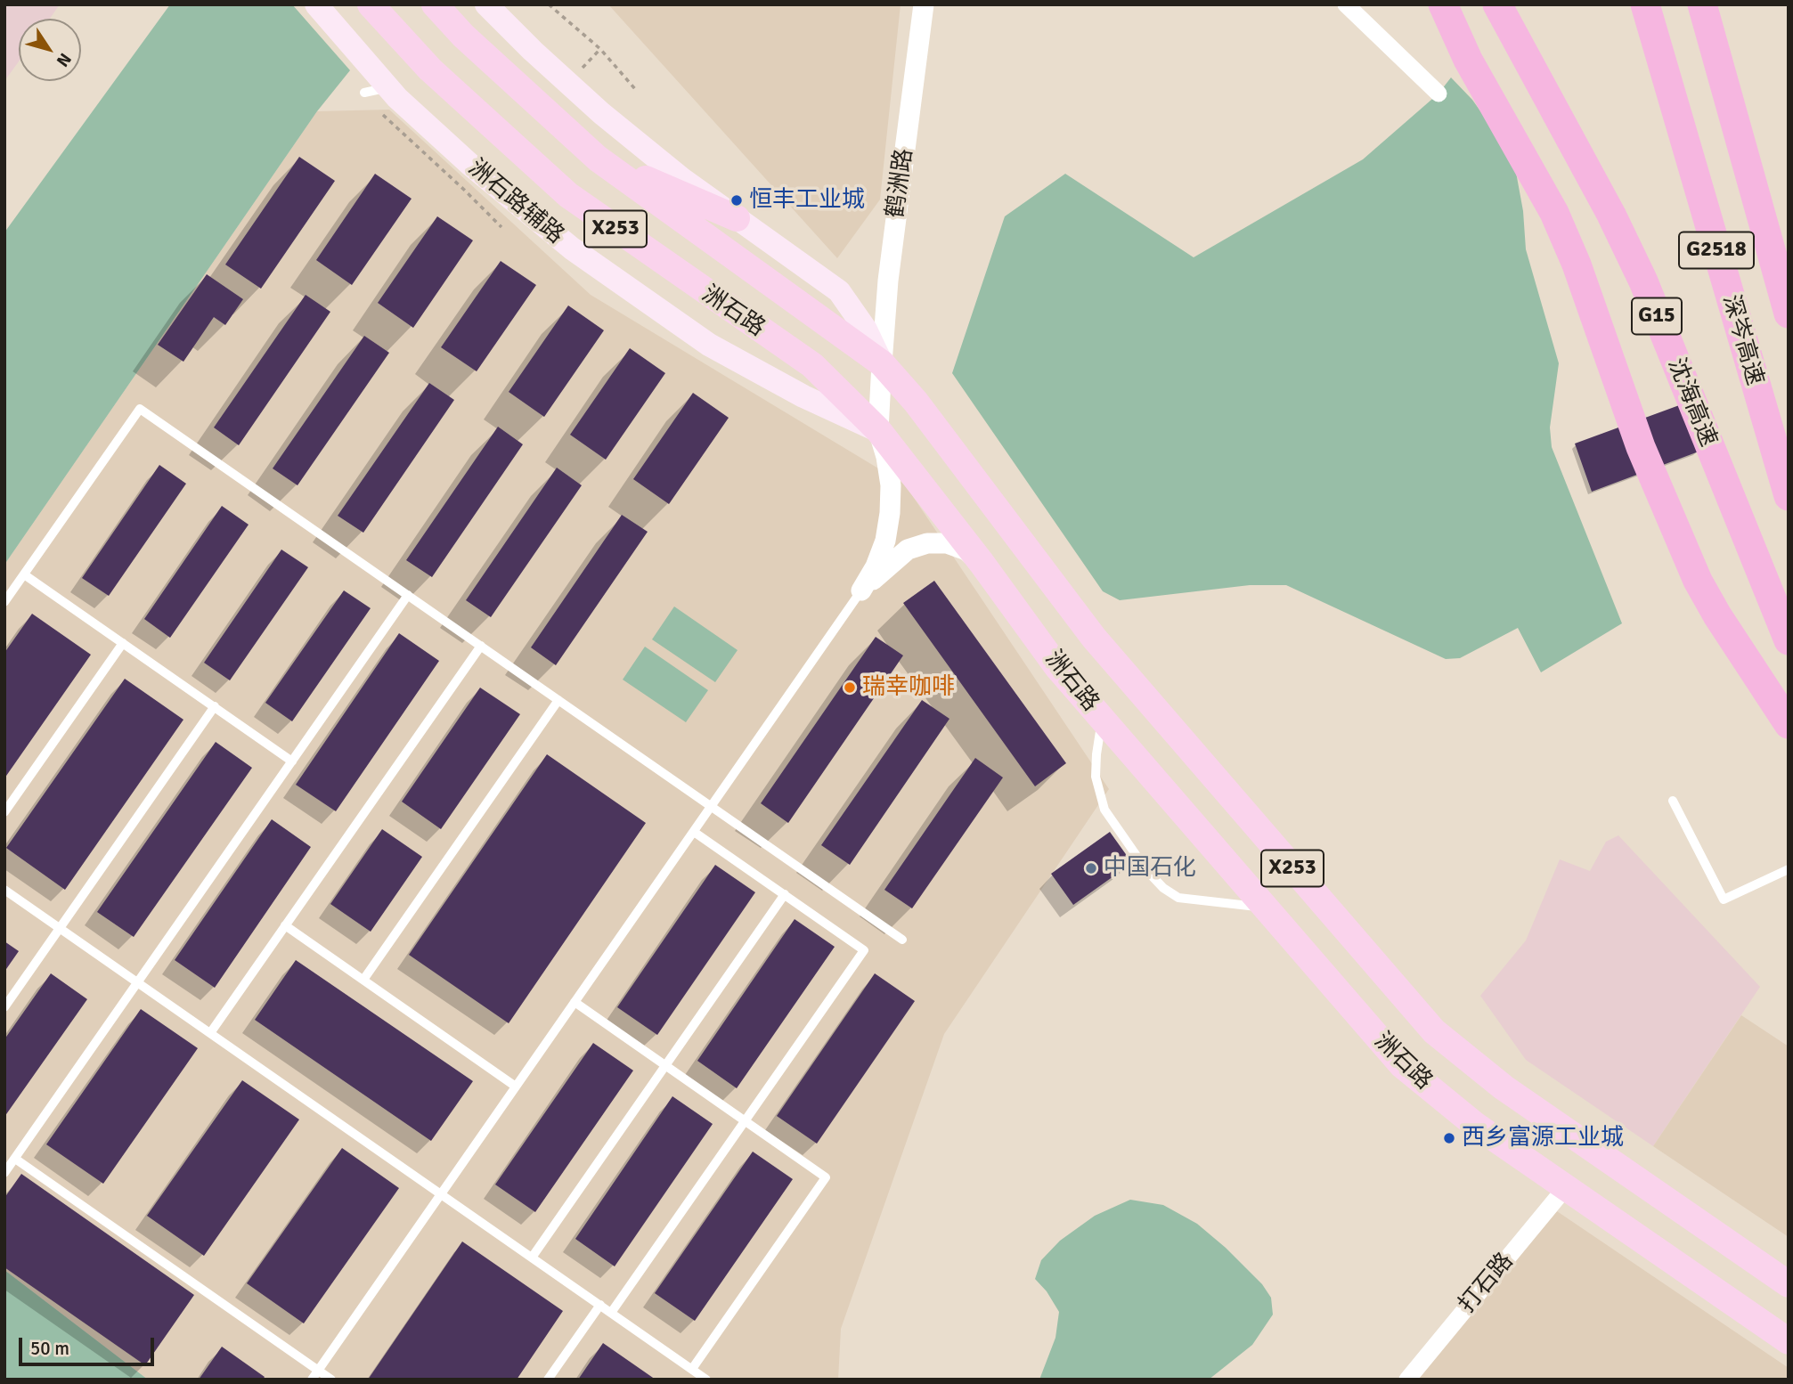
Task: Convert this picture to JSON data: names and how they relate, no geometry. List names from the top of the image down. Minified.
{"streets":{"highway":["G2518","G15","深岑高速","沈海高速"],"main road":["洲石路辅路","X253","洲石路"],"street":["鹤洲路","打石路"]},"crossings":[["鹤洲路","洲石路辅路"],["鹤洲路","洲石路"],["洲石路辅路","洲石路"],["洲石路","打石路"]],"places":["恒丰工业城","瑞幸咖啡","中国石化","西乡富源工业城"],"scale_bar":"50 m","north":"bottom right"}
